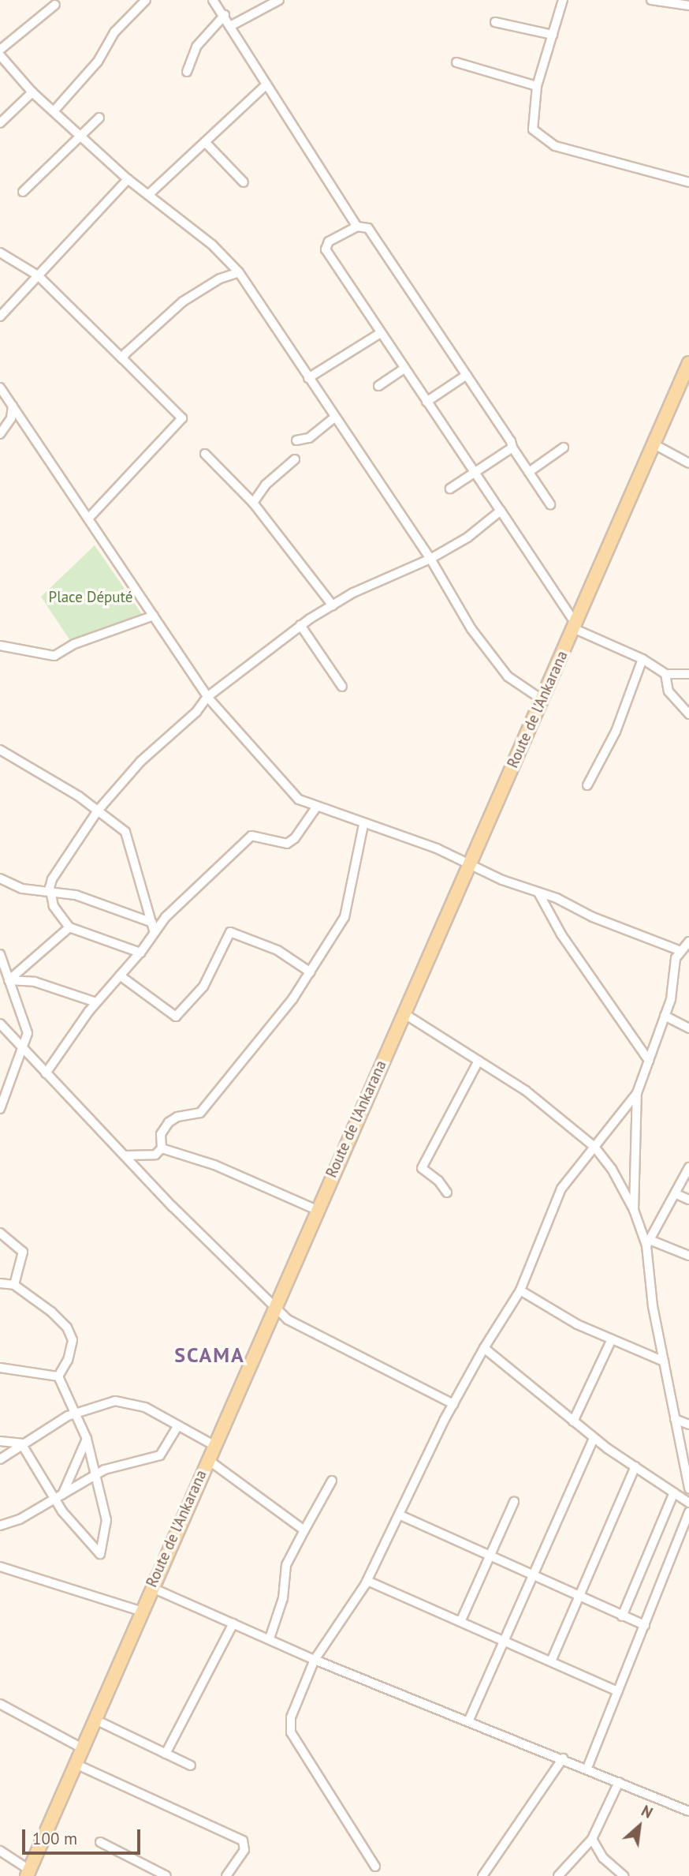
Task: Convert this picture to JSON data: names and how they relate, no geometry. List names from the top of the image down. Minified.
{"streets":{"main road":["Route de l'Ankarana"]},"districts":["SCAMA"],"parks":["Place Député"],"scale_bar":"100 m","north":"top right"}
